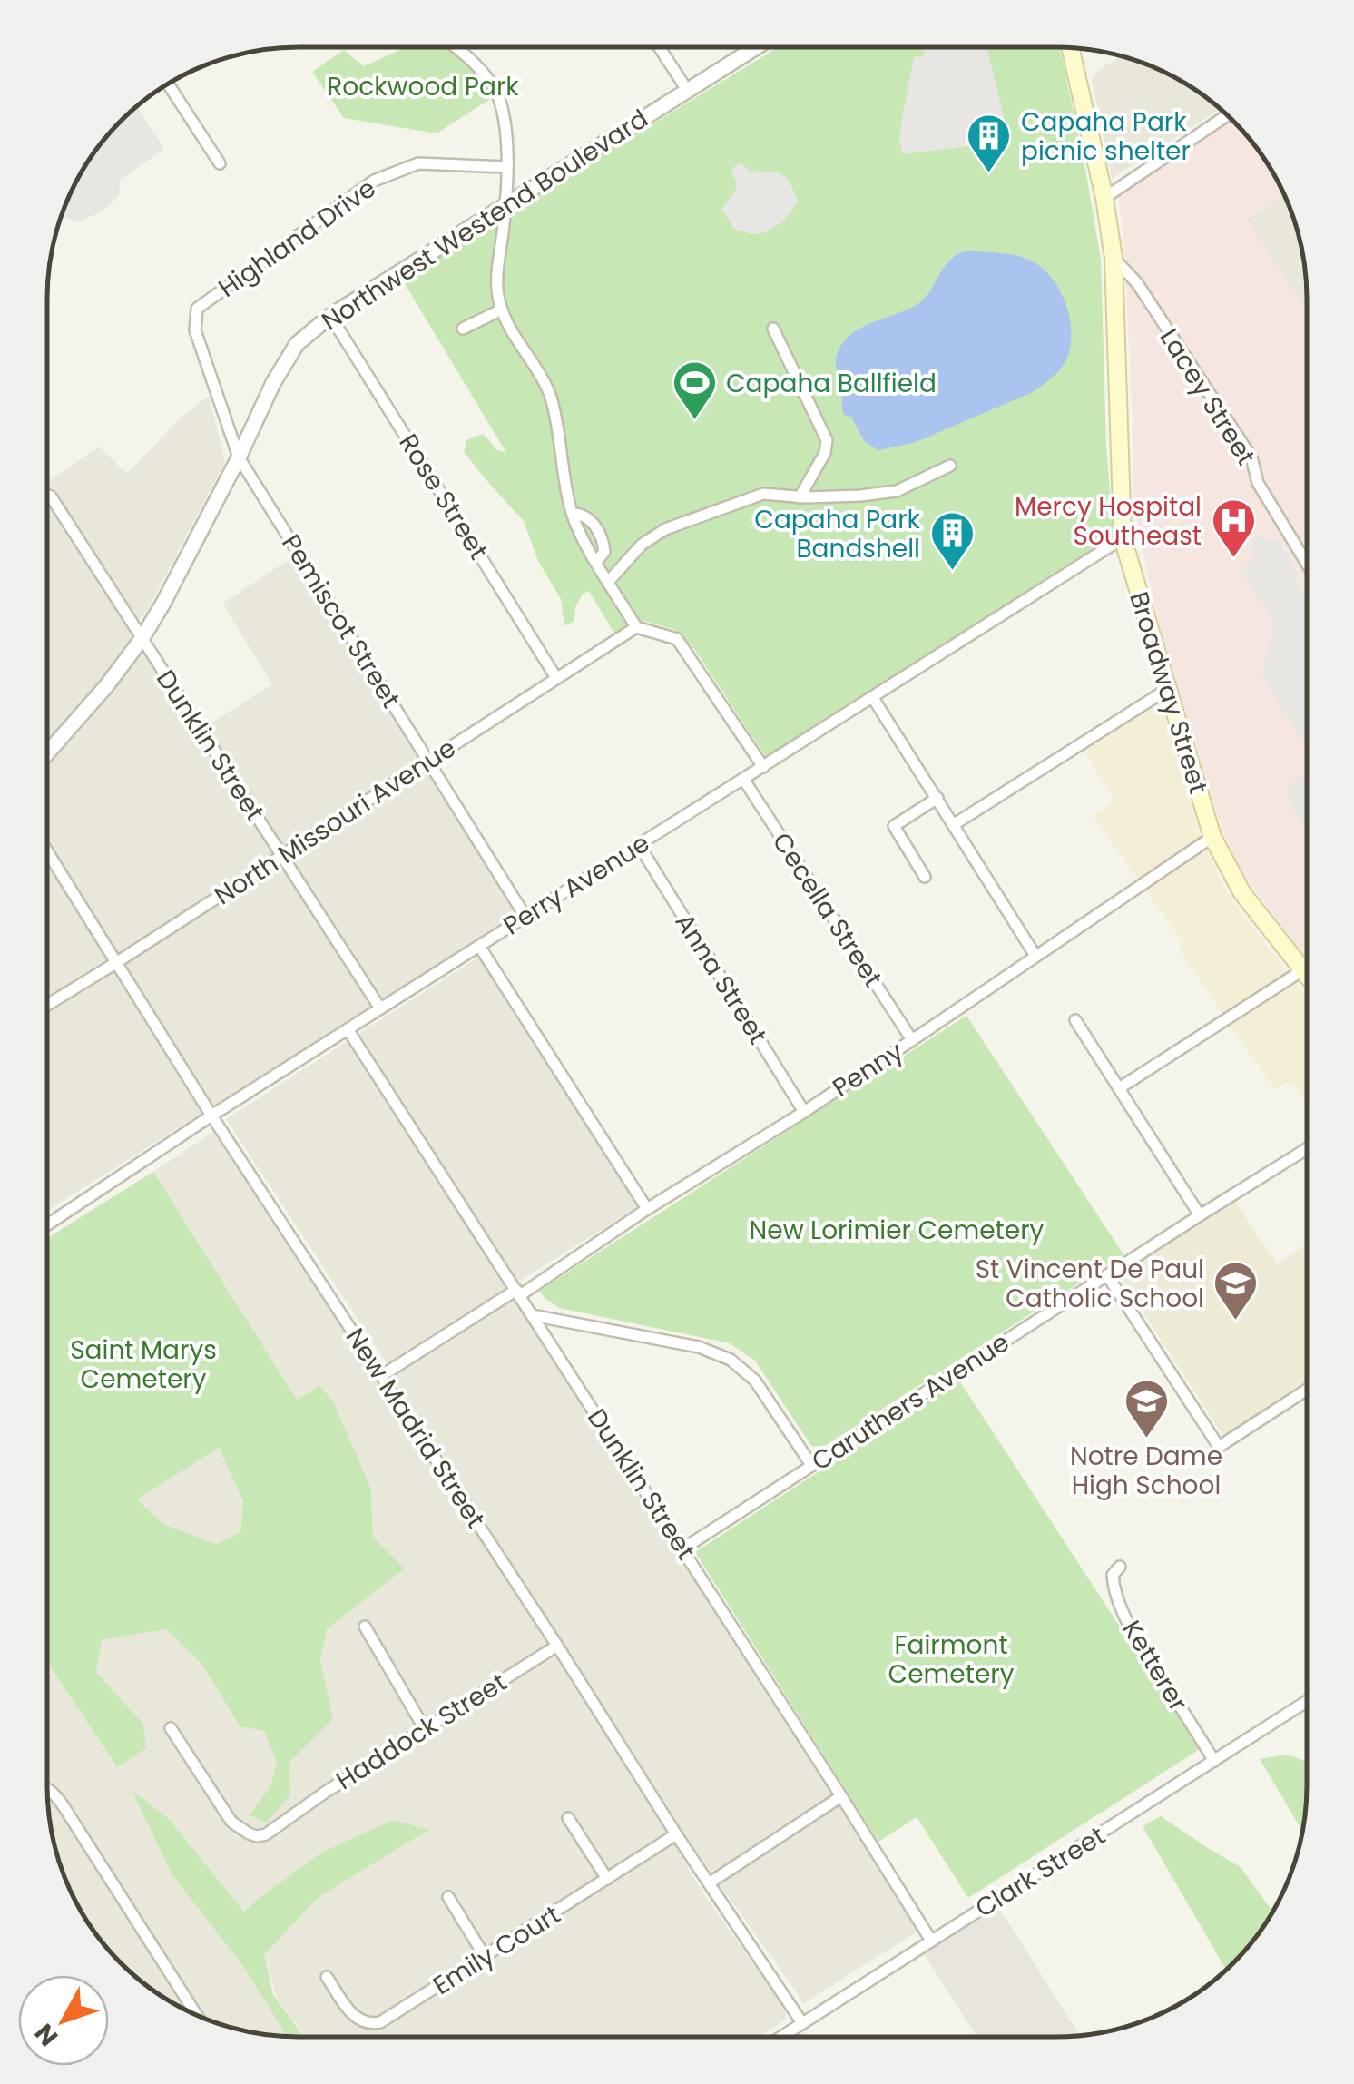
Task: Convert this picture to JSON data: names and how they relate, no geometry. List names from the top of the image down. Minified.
{"streets":{"main road":["Broadway Street"],"street":["Northwest Westend Boulevard","Highland Drive","Lacey Street","Rose Street","Pemiscot Street","Dunklin Street","North Missouri Avenue","Perry Avenue","Cecella Street","Anna Street","Penny","Caruthers Avenue","New Madrid Street","Ketterer","Haddock Street","Clark Street","Emily Court"]},"crossings":[["Northwest Westend Boulevard","Rose Street"],["Northwest Westend Boulevard","Pemiscot Street"],["Northwest Westend Boulevard","Dunklin Street"],["Highland Drive","Pemiscot Street"],["Lacey Street","Broadway Street"],["Rose Street","North Missouri Avenue"],["Pemiscot Street","North Missouri Avenue"],["Pemiscot Street","Perry Avenue"],["Broadway Street","Perry Avenue"],["Broadway Street","Penny"],["Dunklin Street","North Missouri Avenue"],["Dunklin Street","Perry Avenue"],["Dunklin Street","Penny"],["Dunklin Street","Caruthers Avenue"],["Dunklin Street","Clark Street"],["North Missouri Avenue","New Madrid Street"],["Perry Avenue","Cecella Street"],["Perry Avenue","Anna Street"],["Perry Avenue","New Madrid Street"],["Cecella Street","Penny"],["Anna Street","Penny"],["Penny","New Madrid Street"],["New Madrid Street","Haddock Street"],["New Madrid Street","Clark Street"],["New Madrid Street","Emily Court"],["Ketterer","Clark Street"]],"parks":["Rockwood Park","New Lorimier Cemetery","Saint Marys Cemetery","Fairmont Cemetery"],"places":{"building":["Capaha Park picnic shelter","Capaha Park Bandshell"],"sports":["Capaha Ballfield"],"hospital":["Mercy Hospital Southeast"],"school or university":["St Vincent De Paul Catholic School","Notre Dame High School"]},"north":"bottom left"}
